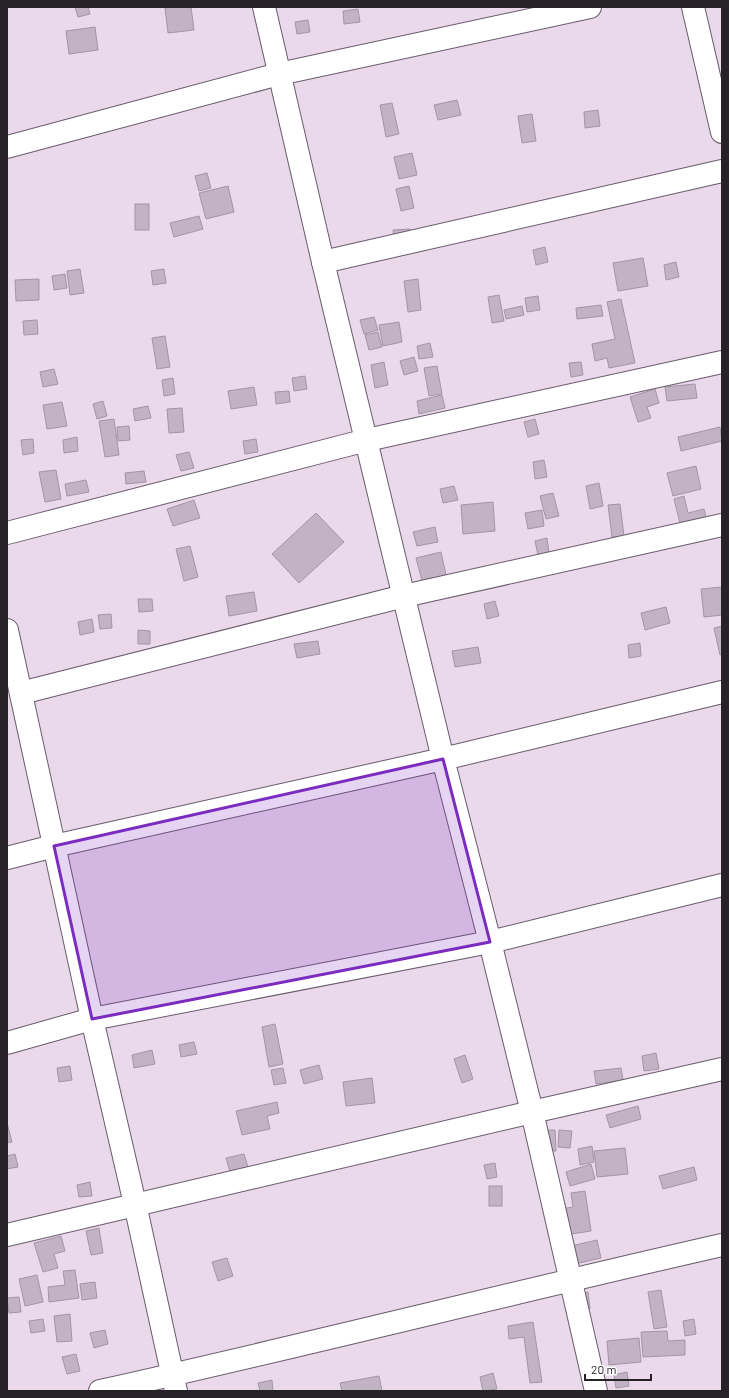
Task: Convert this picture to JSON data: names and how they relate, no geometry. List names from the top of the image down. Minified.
{"scale_bar":"20 m"}
